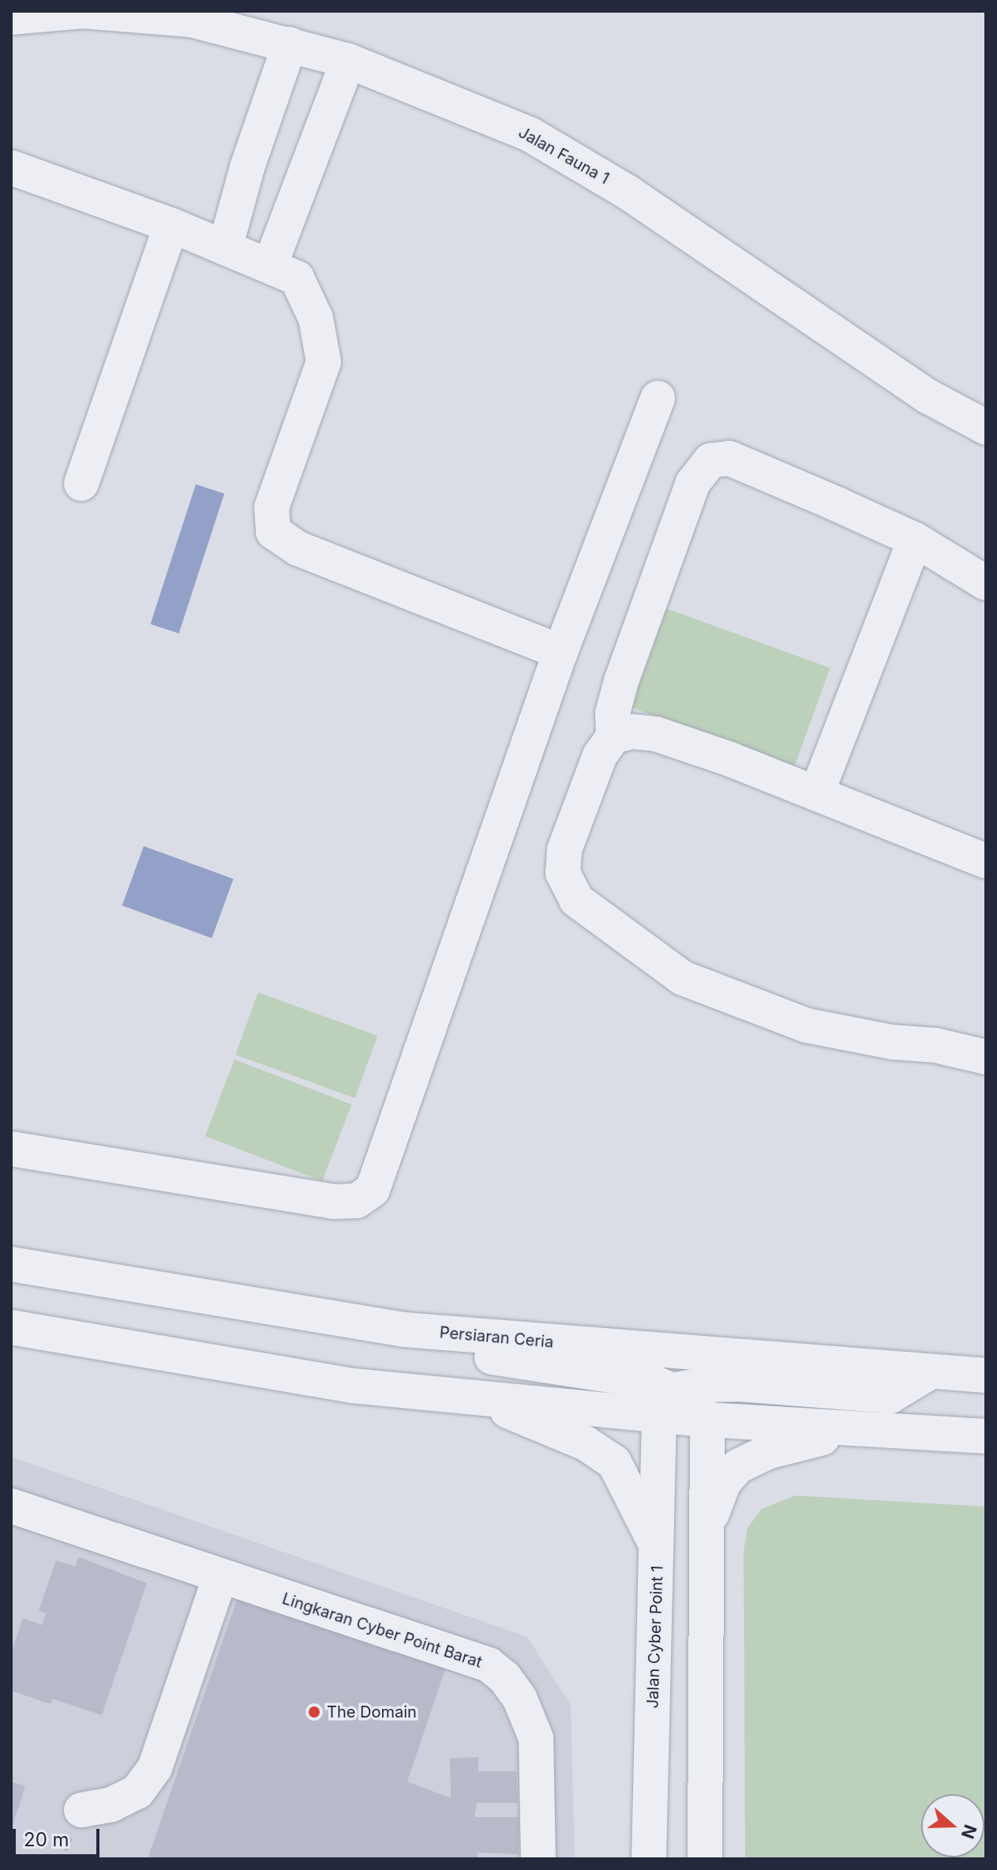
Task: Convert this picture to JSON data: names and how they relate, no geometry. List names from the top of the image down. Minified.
{"streets":{"street":["Jalan Fauna 1","Persiaran Ceria","Lingkaran Cyber Point Barat","Jalan Cyber Point 1"]},"places":["The Domain"],"scale_bar":"20 m","north":"right"}
